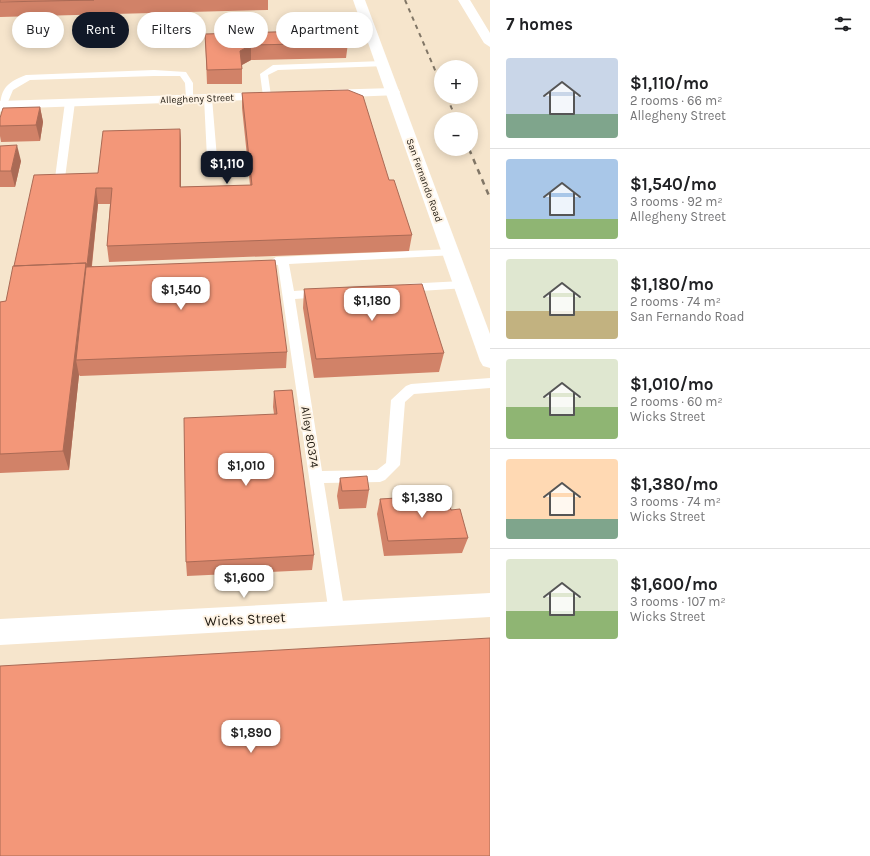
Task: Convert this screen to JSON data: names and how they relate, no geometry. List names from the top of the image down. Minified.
{"streets":{"street":["Allegheny Street","San Fernando Road","Wicks Street"],"lane":["Alley 80374"]},"crossings":[["Alley 80374","Wicks Street"]],"page":{"heading":"7 homes","chip":["Buy","Rent","Filters","New","Apartment"],"list":[{"name":"$1,110/mo","note":"2 rooms · 66 m² · Allegheny Street"},{"name":"$1,540/mo","note":"3 rooms · 92 m² · Allegheny Street"},{"name":"$1,180/mo","note":"2 rooms · 74 m² · San Fernando Road"},{"name":"$1,010/mo","note":"2 rooms · 60 m² · Wicks Street"},{"name":"$1,380/mo","note":"3 rooms · 74 m² · Wicks Street"},{"name":"$1,600/mo","note":"3 rooms · 107 m² · Wicks Street"}],"map_buttons":["+","−"],"price":["$1,110","$1,540","$1,180","$1,010","$1,380","$1,600","$1,890"]}}
